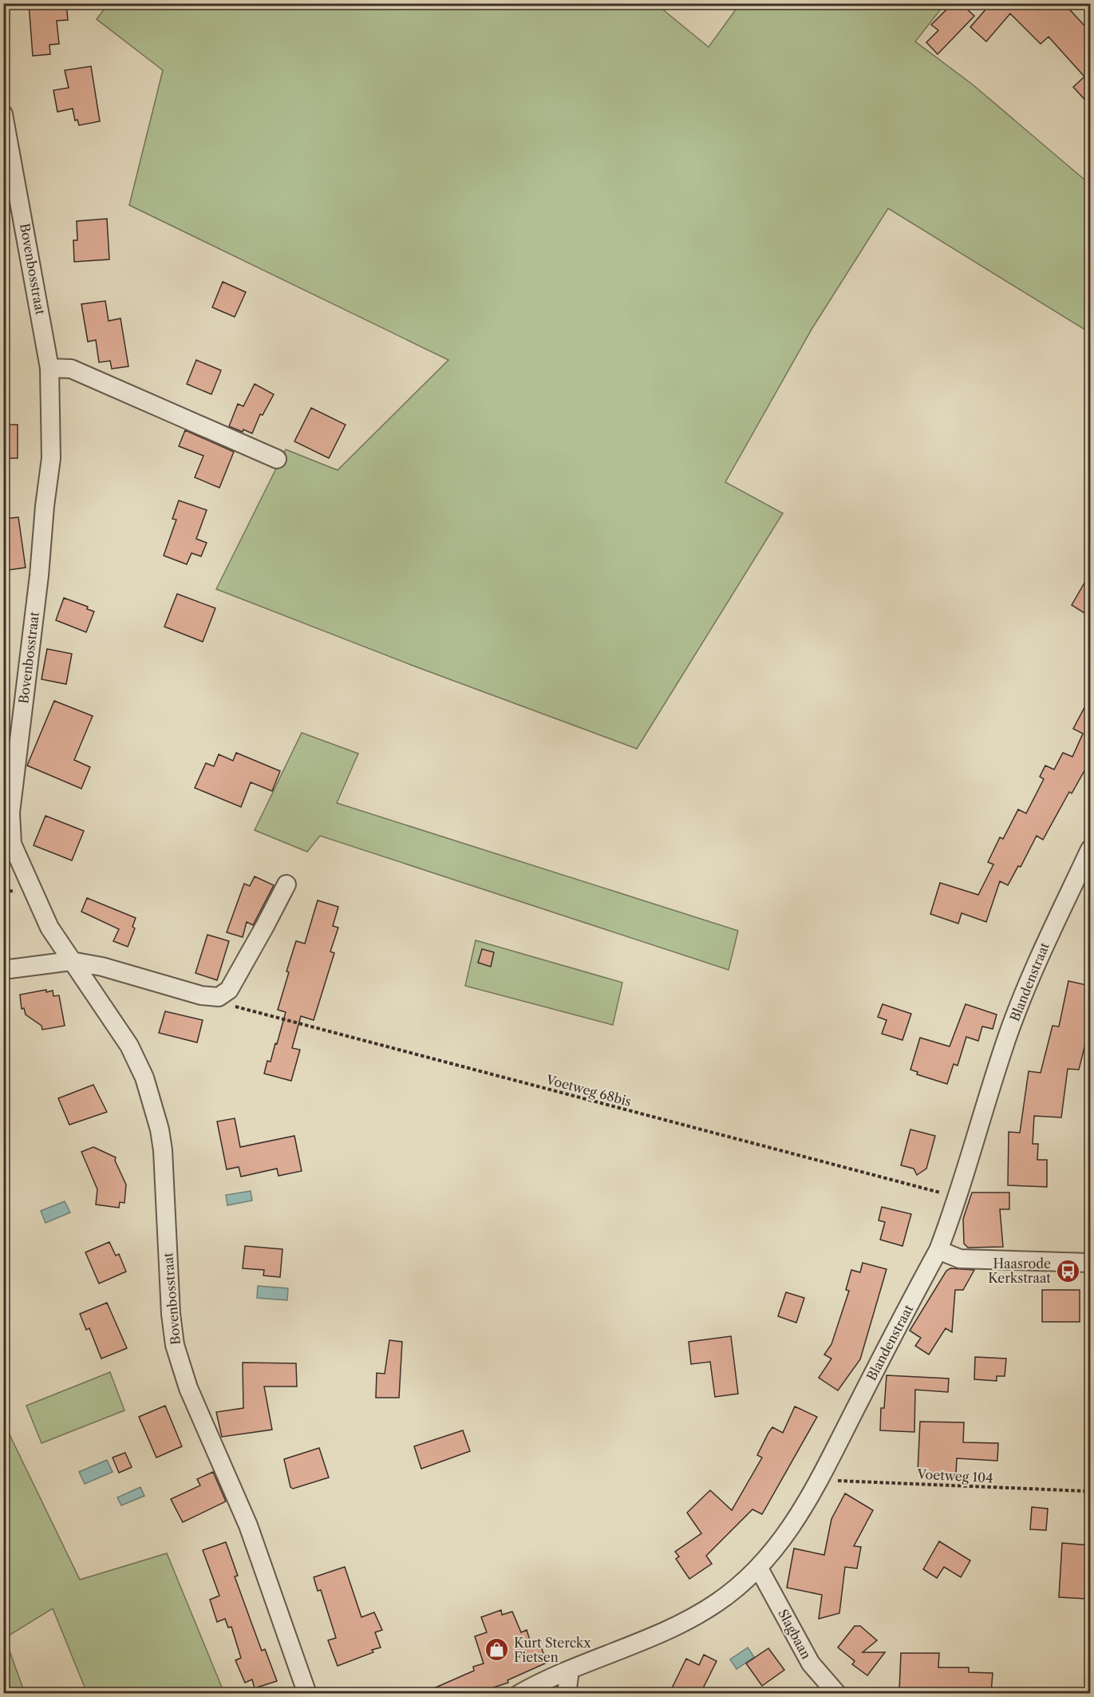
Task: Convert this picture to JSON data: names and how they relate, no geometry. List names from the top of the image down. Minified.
{"streets":{"street":["Bovenbosstraat","Blandenstraat","Slagbaan"],"path":["Voetweg 68bis","Voetweg 104"]},"crossings":[["Blandenstraat","Voetweg 68bis"],["Blandenstraat","Voetweg 104"],["Blandenstraat","Slagbaan"]],"places":{"bus stop":["Haasrode Kerkstraat"],"shop":["Kurt Sterckx Fietsen"]}}
